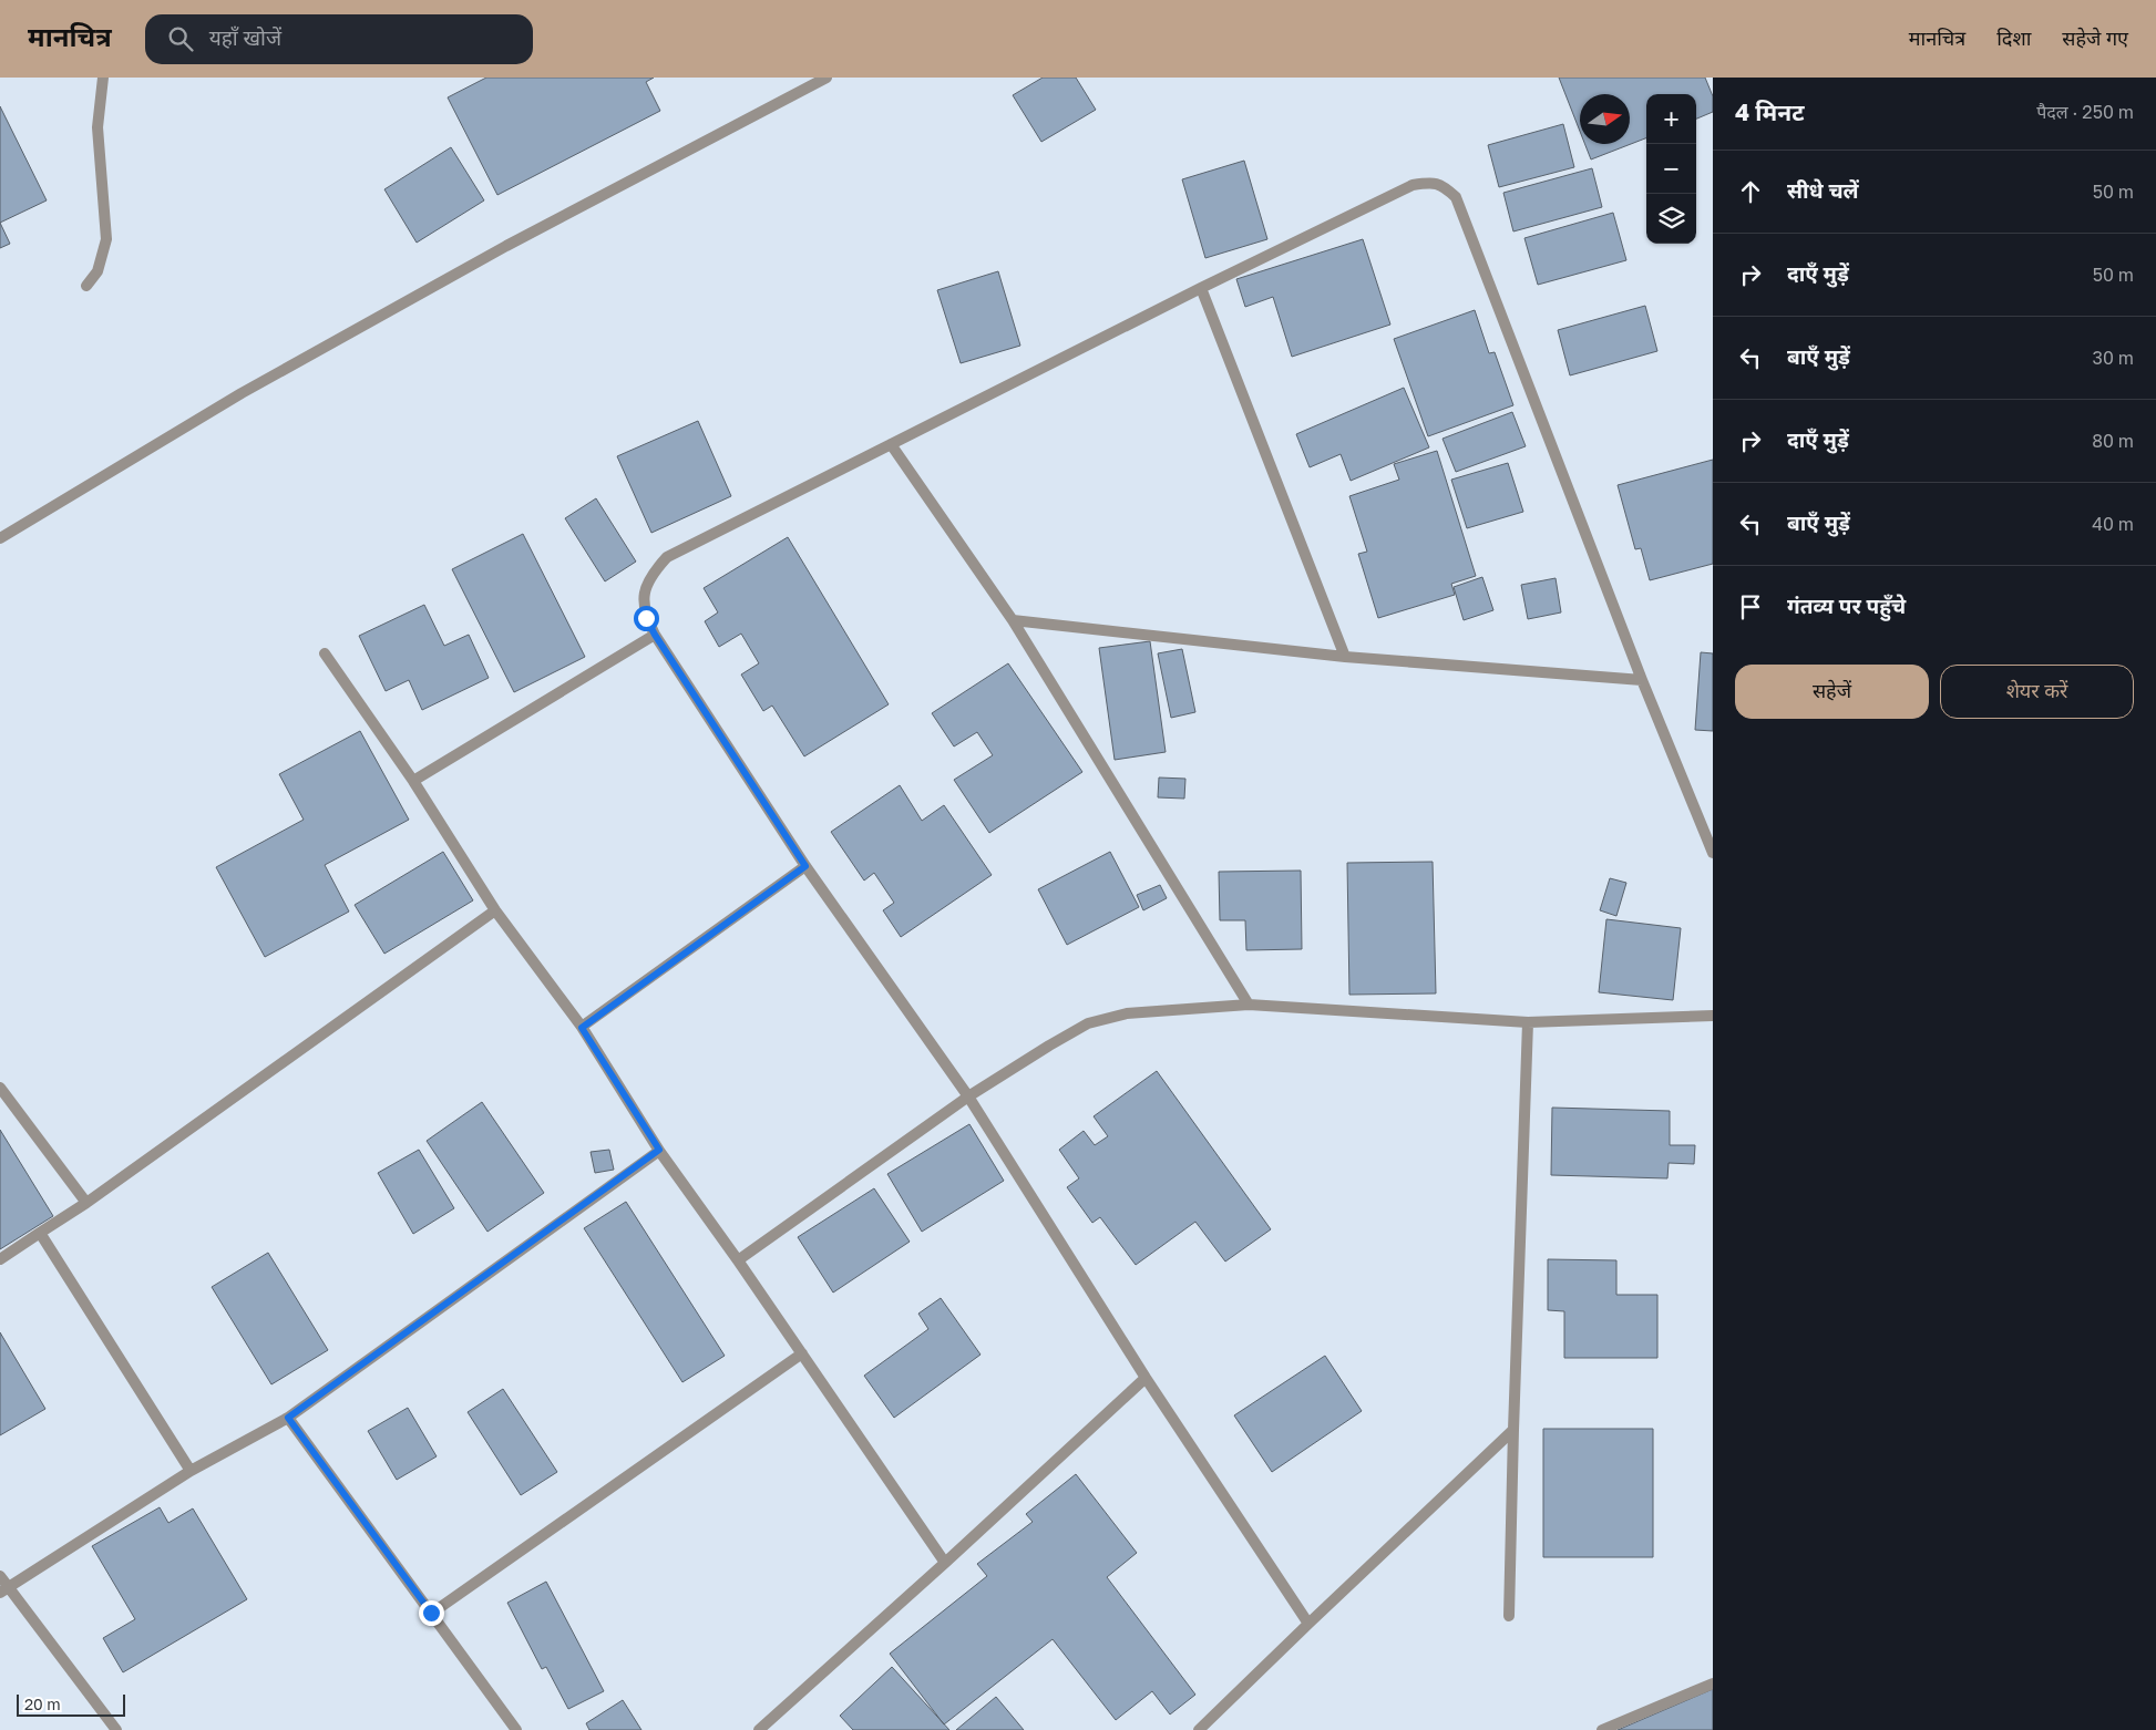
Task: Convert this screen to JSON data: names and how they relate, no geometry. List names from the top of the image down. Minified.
{"scale_bar":"20 m","north":"right","page":{"header":"मानचित्र","search":"यहाँ खोजें","nav":["मानचित्र","दिशा","सहेजे गए"],"heading":["4 मिनट","पैदल · 250 m"],"map_buttons":["+","−"],"list":[["सीधे चलें","50 m"],["दाएँ मुड़ें","50 m"],["बाएँ मुड़ें","30 m"],["दाएँ मुड़ें","80 m"],["बाएँ मुड़ें","40 m"],"गंतव्य पर पहुँचे"],"buttons":["सहेजें","शेयर करें"],"scale":"20 m"}}
